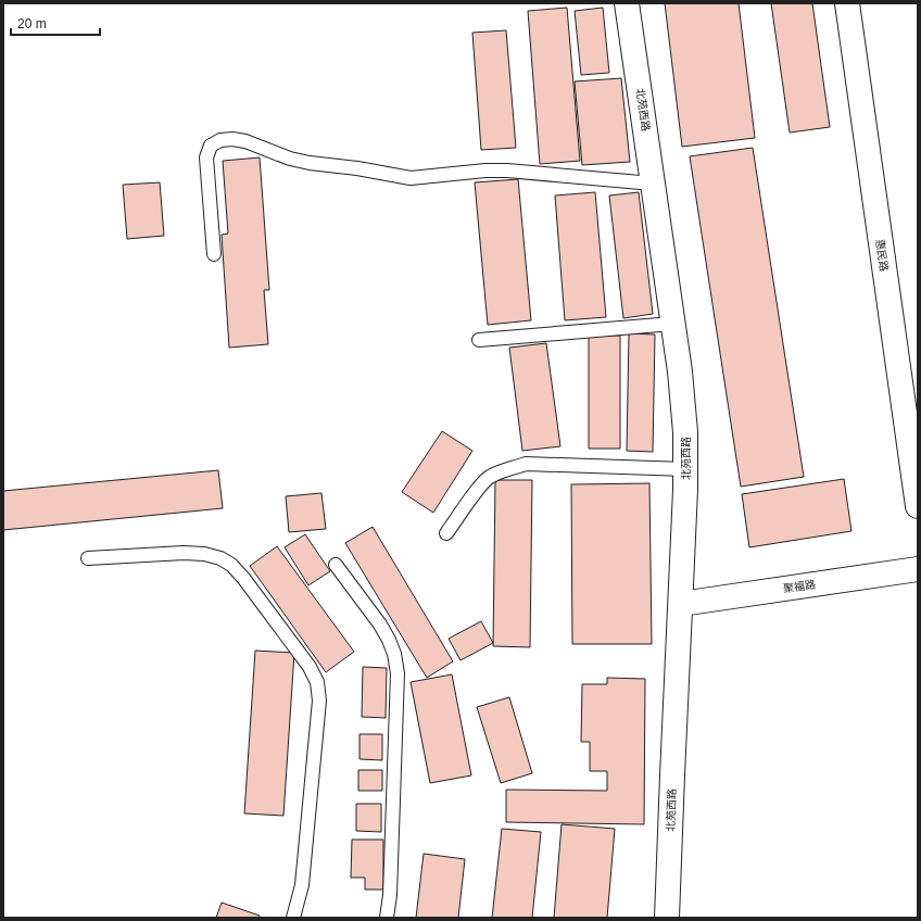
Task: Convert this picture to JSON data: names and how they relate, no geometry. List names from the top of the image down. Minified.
{"streets":{"main road":["北苑西路","惠民路","聚福路"]},"crossings":[["北苑西路","聚福路"]],"scale_bar":"20 m"}
